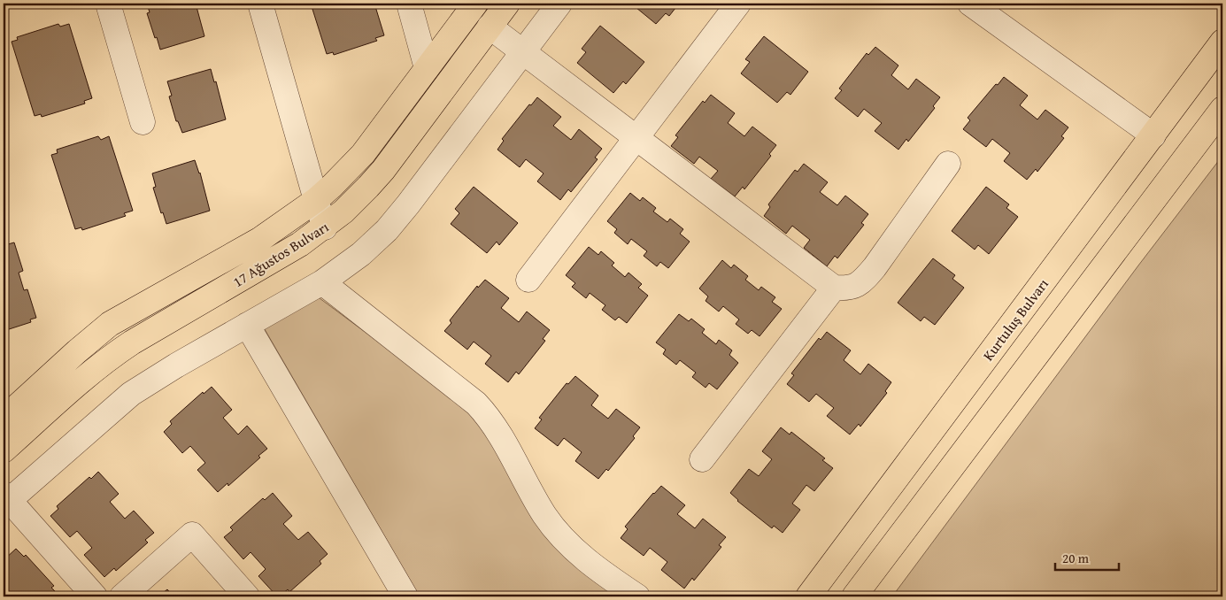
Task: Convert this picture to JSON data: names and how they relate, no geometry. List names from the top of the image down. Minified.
{"streets":{"main road":["17 Ağustos Bulvarı","Kurtuluş Bulvarı"]},"scale_bar":"20 m"}
